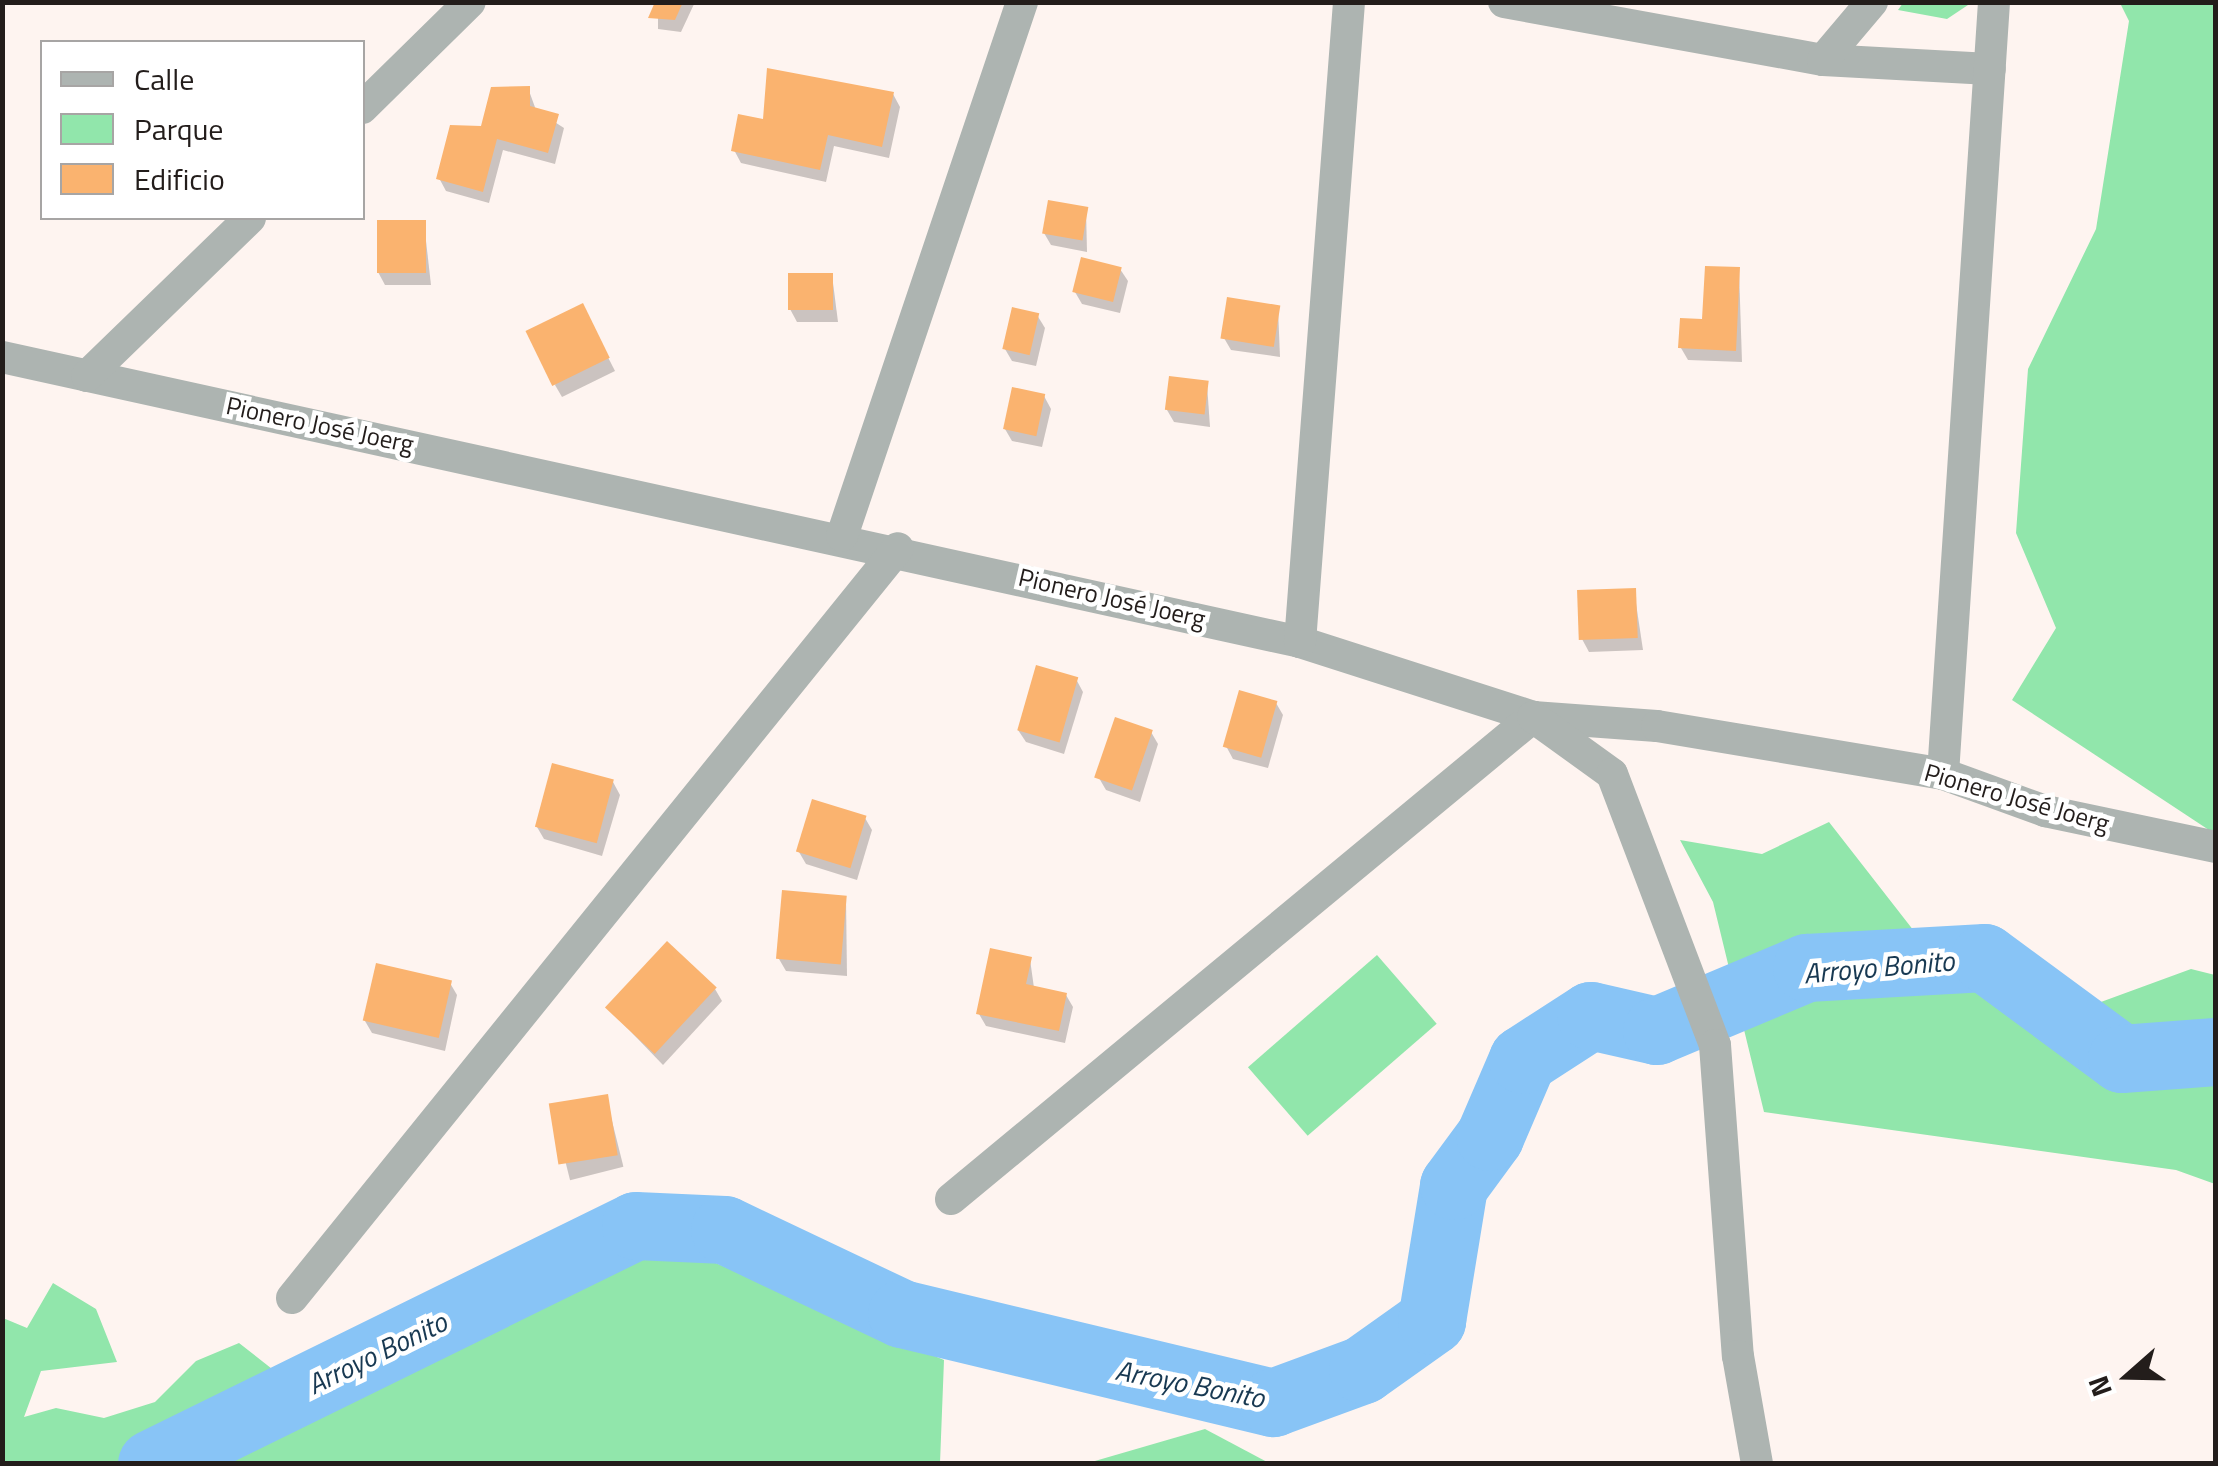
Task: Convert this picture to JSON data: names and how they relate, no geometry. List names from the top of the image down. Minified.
{"streets":{"street":["Pionero José Joerg"]},"water":["Arroyo Bonito"],"legend":["Calle","Parque","Edificio"],"north":"left"}
